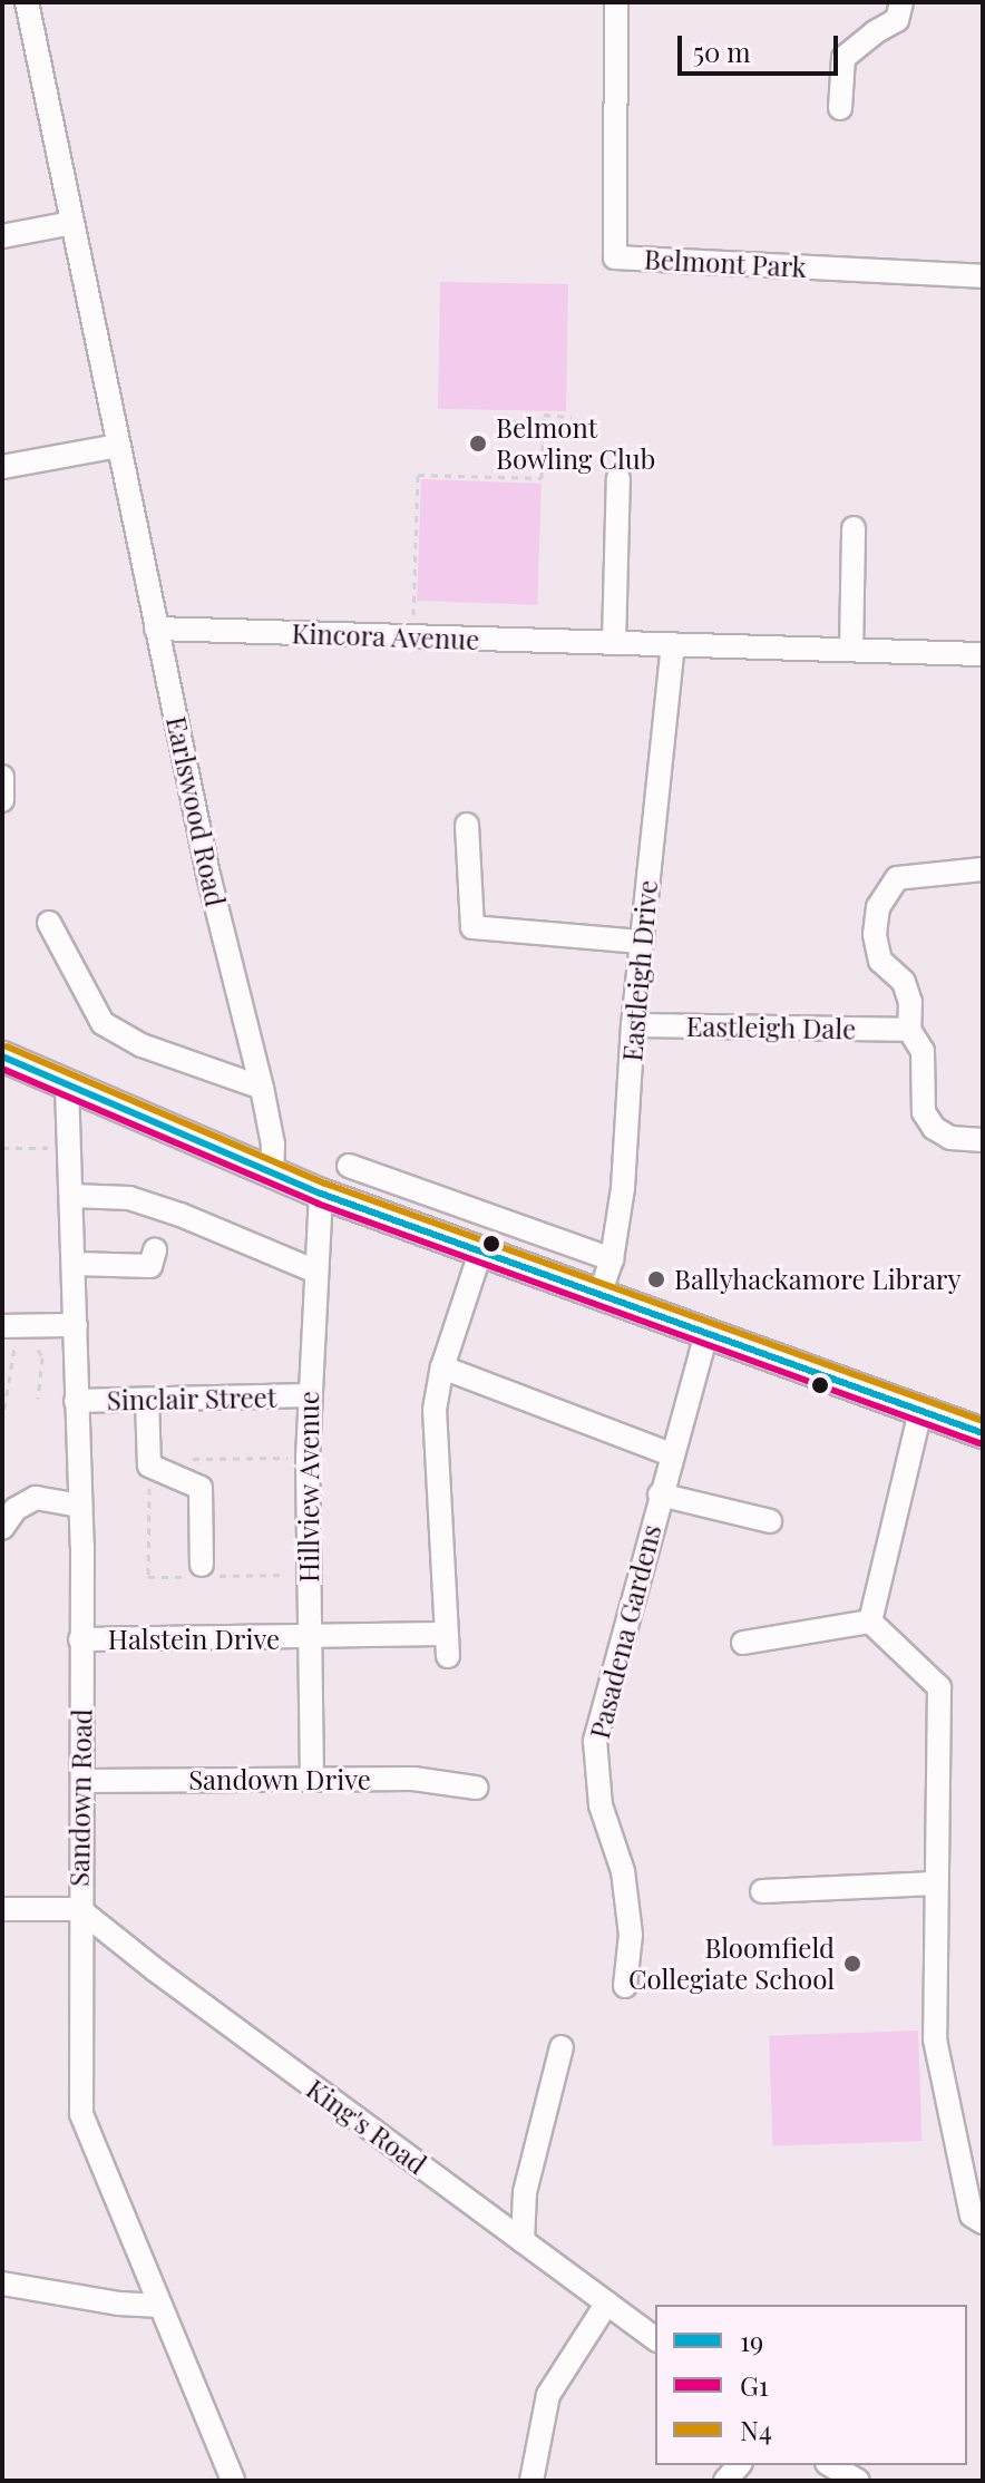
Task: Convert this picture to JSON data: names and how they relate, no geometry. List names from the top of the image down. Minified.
{"streets":{"street":["Belmont Park","Kincora Avenue","Earlswood Road","Eastleigh Drive","Eastleigh Dale","Sinclair Street","Hillview Avenue","Pasadena Gardens","Halstein Drive","Sandown Drive","Sandown Road","King's Road"]},"crossings":[["Kincora Avenue","Earlswood Road"],["Kincora Avenue","Eastleigh Drive"],["Eastleigh Drive","Eastleigh Dale"],["Sinclair Street","Hillview Avenue"],["Sinclair Street","Sandown Road"],["Hillview Avenue","Halstein Drive"],["Hillview Avenue","Sandown Drive"],["Halstein Drive","Sandown Road"],["Sandown Drive","Sandown Road"],["Sandown Road","King's Road"]],"places":["Belmont Bowling Club","Ballyhackamore Library","Bloomfield Collegiate School"],"lines":["transit line N4","transit line 19","transit line G1"],"legend":["19","G1","N4"],"scale_bar":"50 m"}
